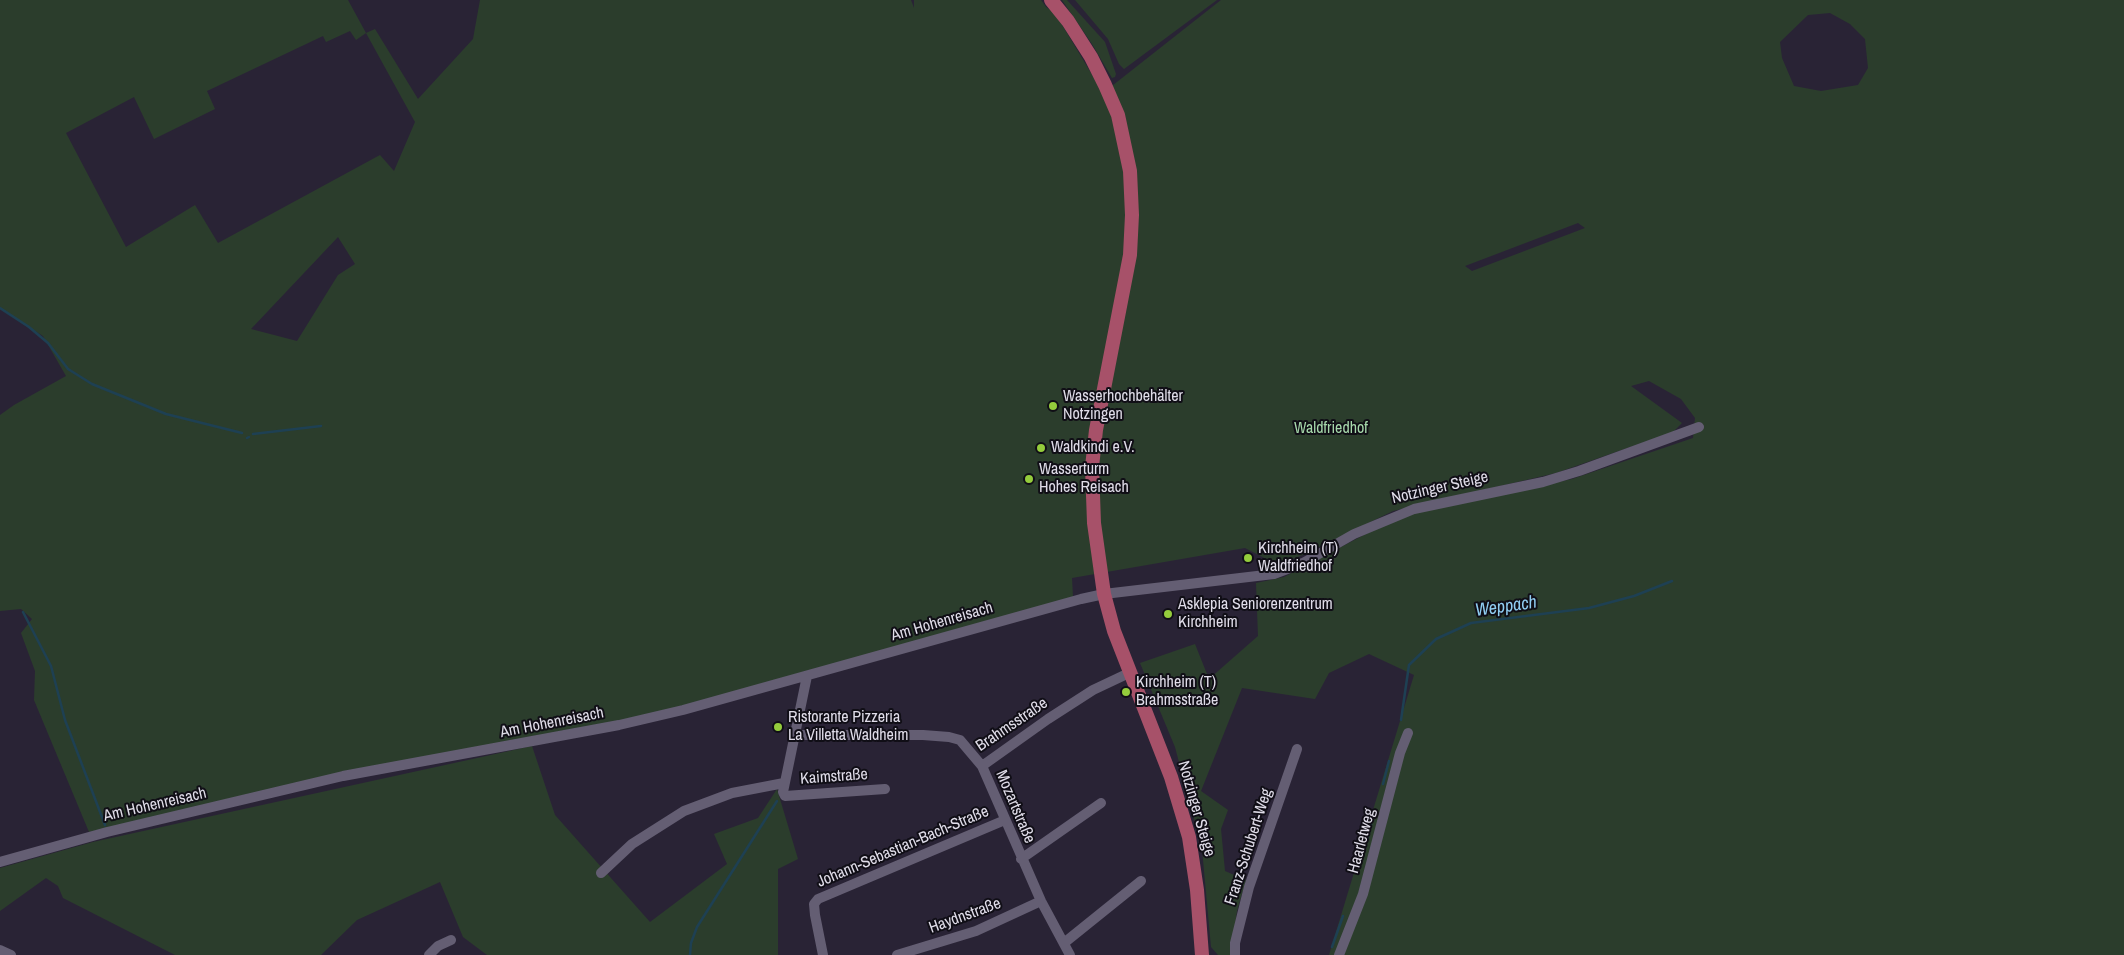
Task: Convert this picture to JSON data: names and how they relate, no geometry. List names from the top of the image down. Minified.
{"streets":{"main road":["Notzinger Steige"],"street":["Am Hohenreisach","Brahmsstraße","Kaimstraße","Mozartstraße","Haarletweg","Johann-Sebastian-Bach-Straße","Franz-Schubert-Weg","Haydnstraße"]},"crossings":[["Notzinger Steige","Am Hohenreisach"],["Notzinger Steige","Brahmsstraße"],["Brahmsstraße","Mozartstraße"],["Mozartstraße","Johann-Sebastian-Bach-Straße"],["Mozartstraße","Haydnstraße"]],"water":["Weppach"],"parks":["Waldfriedhof"],"places":["Wasserhochbehälter Notzingen","Waldkindi e.V.","Wasserturm Hohes Reisach","Kirchheim (T) Waldfriedhof","Asklepia Seniorenzentrum Kirchheim","Kirchheim (T) Brahmsstraße","Ristorante Pizzeria La Villetta Waldheim"]}
